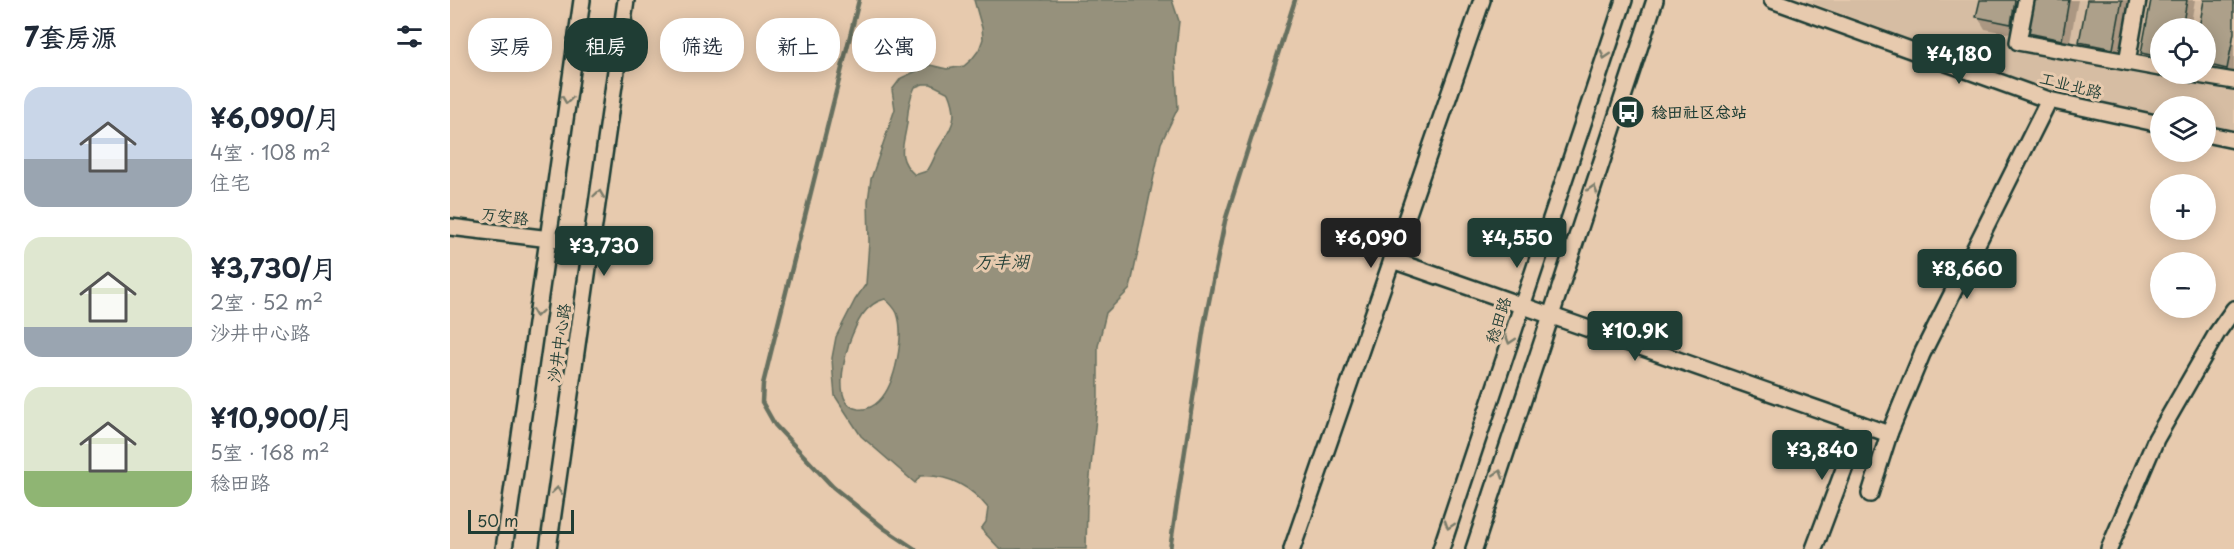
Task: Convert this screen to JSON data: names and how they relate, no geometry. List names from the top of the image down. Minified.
{"streets":{"street":["工业北路","万安路","稔田路","沙井中心路"]},"crossings":[["万安路","沙井中心路"]],"water":["万丰湖"],"places":{"bus stop":["稔田社区总站"]},"scale_bar":"50 m","page":{"heading":"7套房源","map_buttons":["+","−"],"chip":["买房","租房","筛选","新上","公寓"],"price":["¥4,180","¥6,090","¥4,550","¥3,730","¥8,660","¥10.9K","¥3,840"],"list":[{"name":"¥6,090/月","note":"4室 · 108 m² · 住宅"},{"name":"¥3,730/月","note":"2室 · 52 m² · 沙井中心路"},{"name":"¥10,900/月","note":"5室 · 168 m² · 稔田路"}],"scale":"50 m"}}
